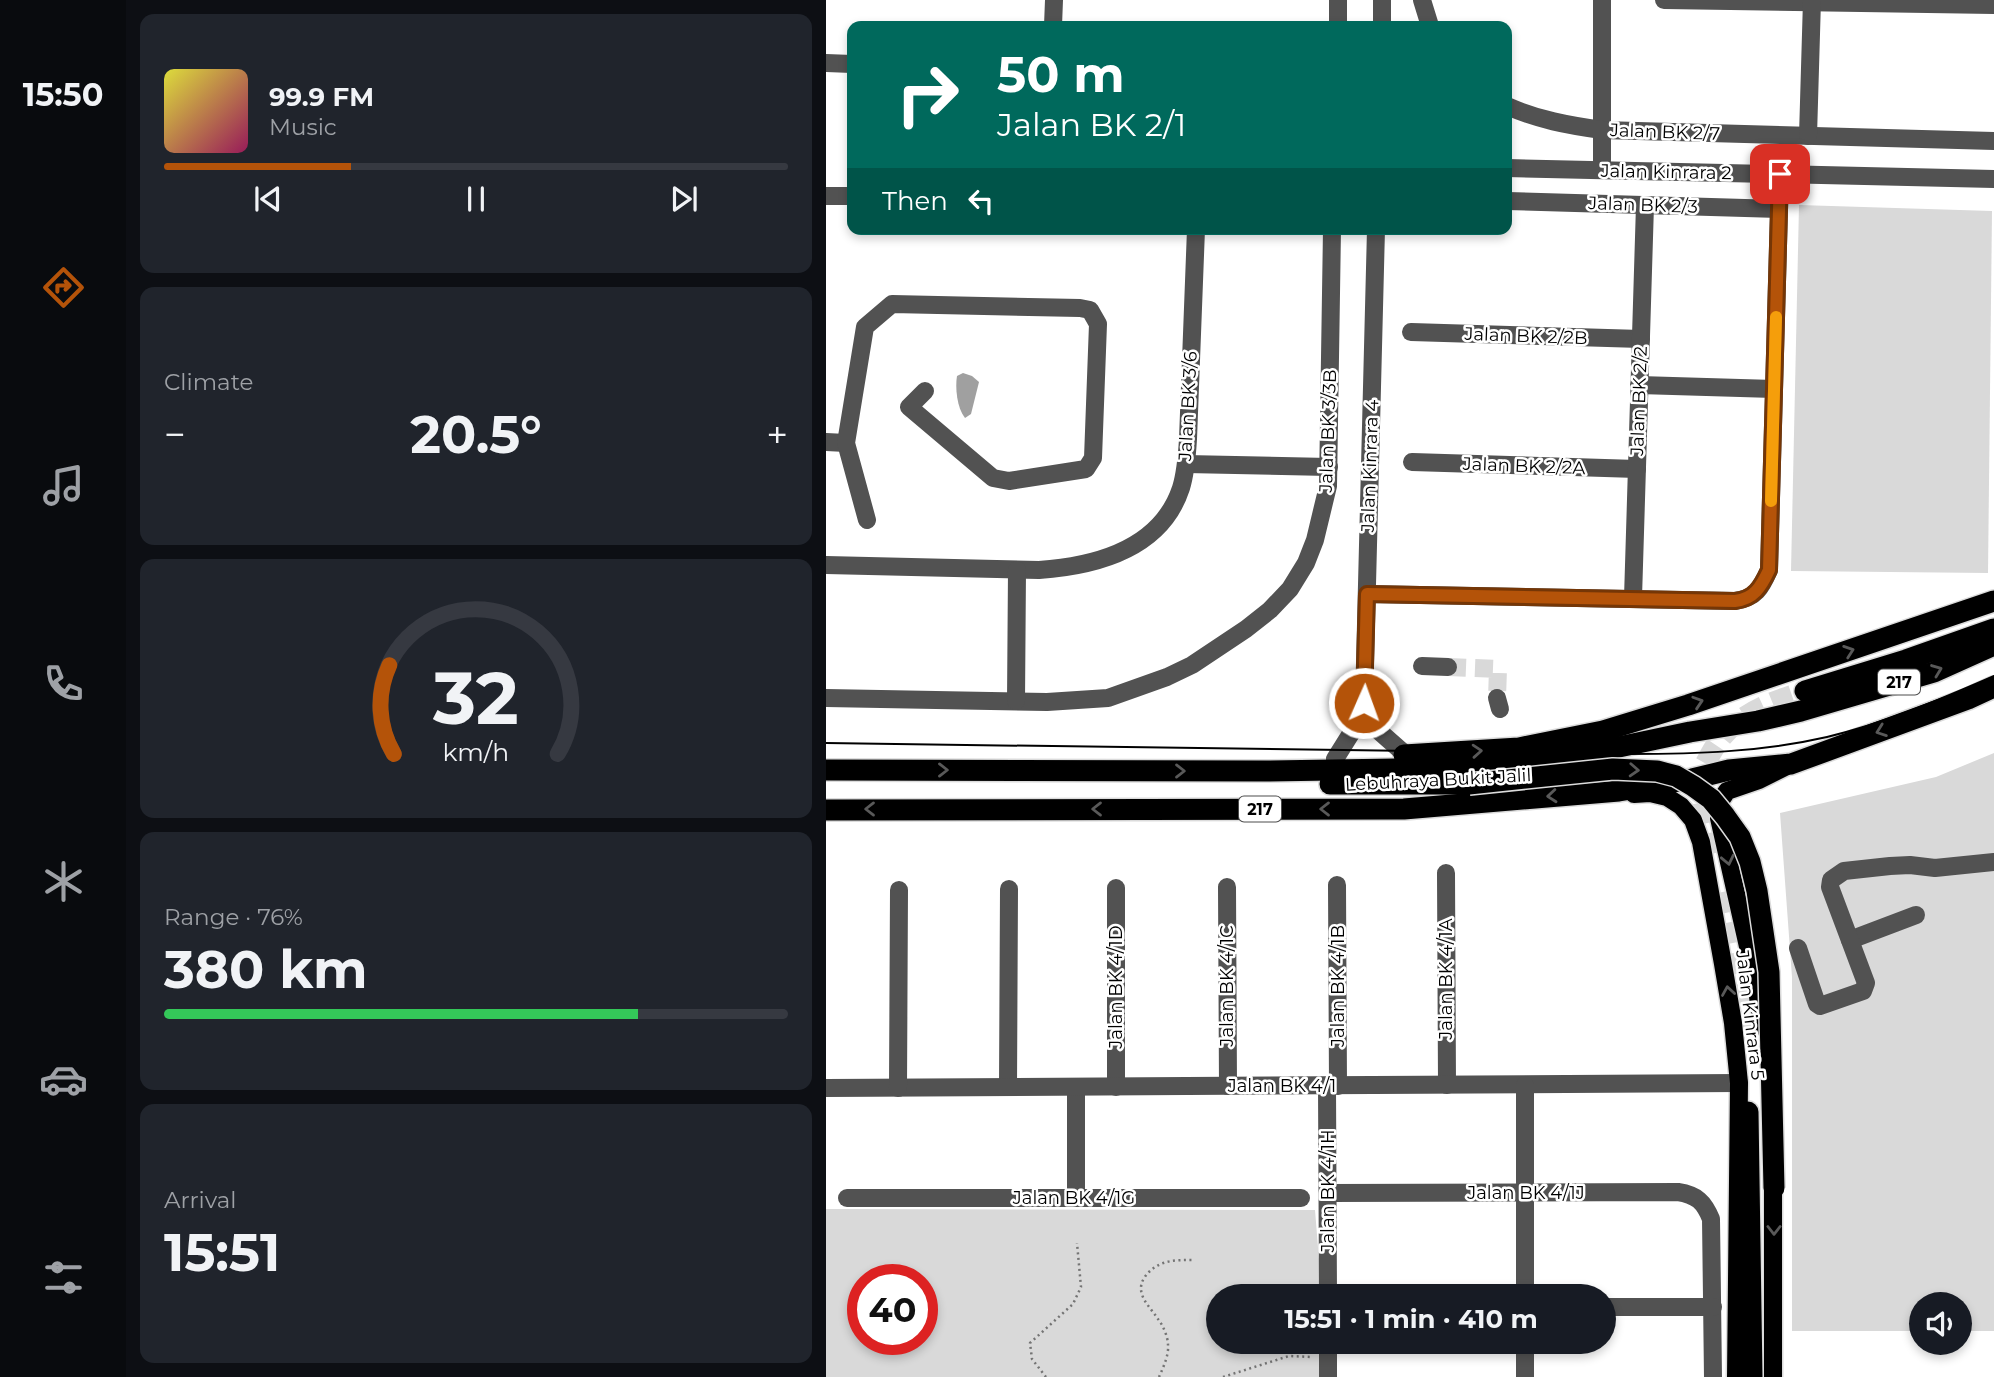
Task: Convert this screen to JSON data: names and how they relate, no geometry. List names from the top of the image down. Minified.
{"streets":{"highway":["217","Lebuhraya Bukit Jalil"],"main road":["Jalan Kinrara 5"],"street":["Jalan BK 2/7","Jalan Kinrara 2","Jalan BK 2/3","Jalan BK 2/2B","Jalan BK 2/2","Jalan BK 3/6","Jalan BK 3/3B","Jalan Kinrara 4","Jalan BK 2/2A","Jalan BK 4/1A","Jalan BK 4/1C","Jalan BK 4/1B","Jalan BK 4/1D","Jalan BK 4/1","Jalan BK 4/1H","Jalan BK 4/1J","Jalan BK 4/1G"]},"crossings":[["Jalan BK 2/3","Jalan BK 2/2"],["Jalan BK 2/2B","Jalan BK 2/2"],["Jalan BK 2/2","Jalan BK 2/2A"],["Lebuhraya Bukit Jalil","Jalan Kinrara 5"],["Jalan BK 4/1A","Jalan BK 4/1"],["Jalan BK 4/1C","Jalan BK 4/1"],["Jalan BK 4/1B","Jalan BK 4/1"],["Jalan BK 4/1B","Jalan BK 4/1H"],["Jalan BK 4/1D","Jalan BK 4/1"],["Jalan Kinrara 5","Jalan BK 4/1"],["Jalan BK 4/1","Jalan BK 4/1H"],["Jalan BK 4/1H","Jalan BK 4/1J"]],"page":{"tabs":"15:50","turn":["50 m","Jalan BK 2/1"],"song":["99.9 FM","Music"],"then":"Then","tile":["Climate",["Range · 76%","380 km"],["Arrival","15:51"]],"heat":["−","20.5°","+"],"limit":"40","trip":"15:51 · 1 min · 410 m","gauge":["32","km/h"]}}
